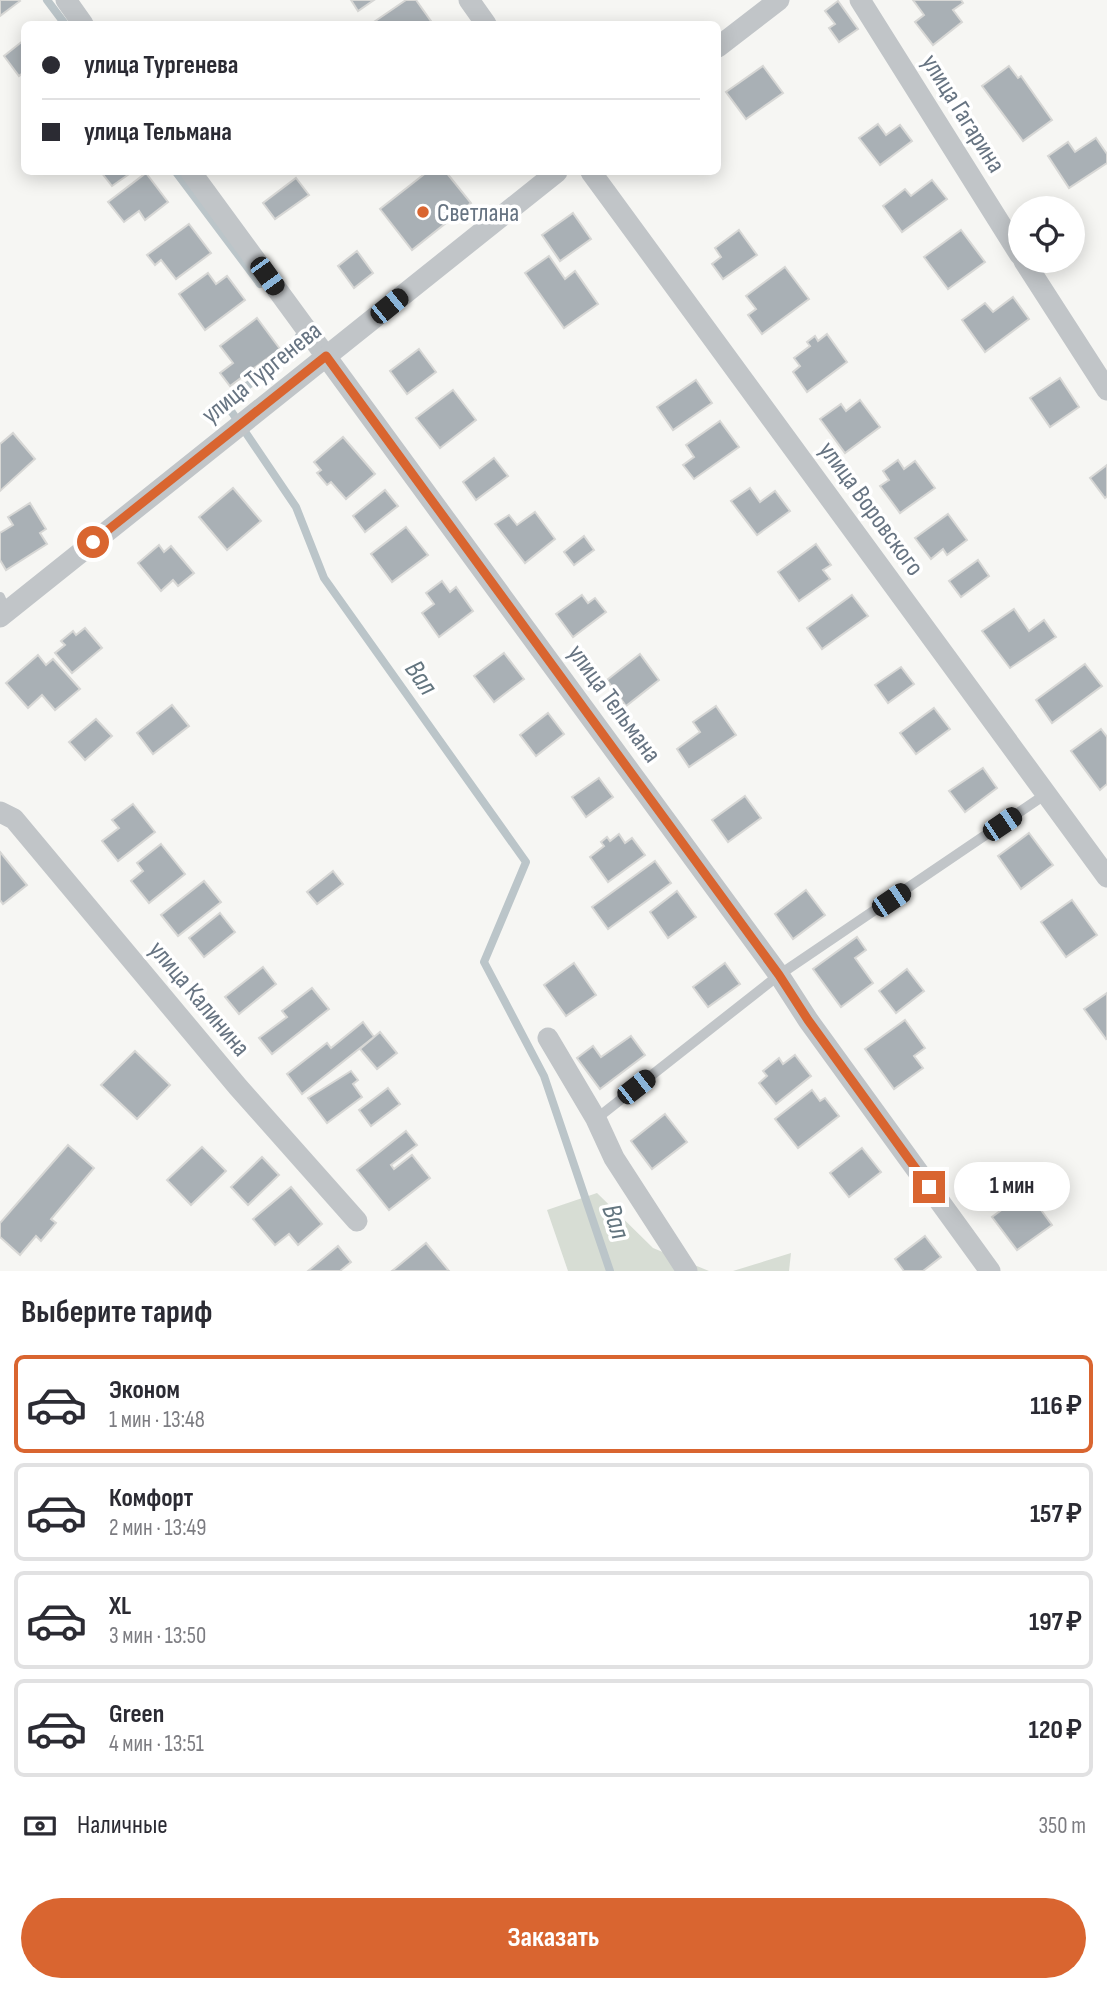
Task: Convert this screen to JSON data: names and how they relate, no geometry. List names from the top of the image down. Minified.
{"streets":{"street":["улица Гагарина","улица Тургенева","улица Воровского","улица Тельмана","улица Калинина"]},"crossings":[["улица Тургенева","улица Тельмана"]],"water":["Вал"],"places":["Светлана"],"page":{"banner":["улица Тургенева","улица Тельмана"],"bubble":"1 мин","heading":"Выберите тариф","list":[{"name":"Эконом","note":"1 мин · 13:48","value":"116 ₽"},{"name":"Комфорт","note":"2 мин · 13:49","value":"157 ₽"},{"name":"XL","note":"3 мин · 13:50","value":"197 ₽"},{"name":"Green","note":"4 мин · 13:51","value":"120 ₽"}],"pay":["Наличные","350 m"],"buttons":"Заказать"}}
